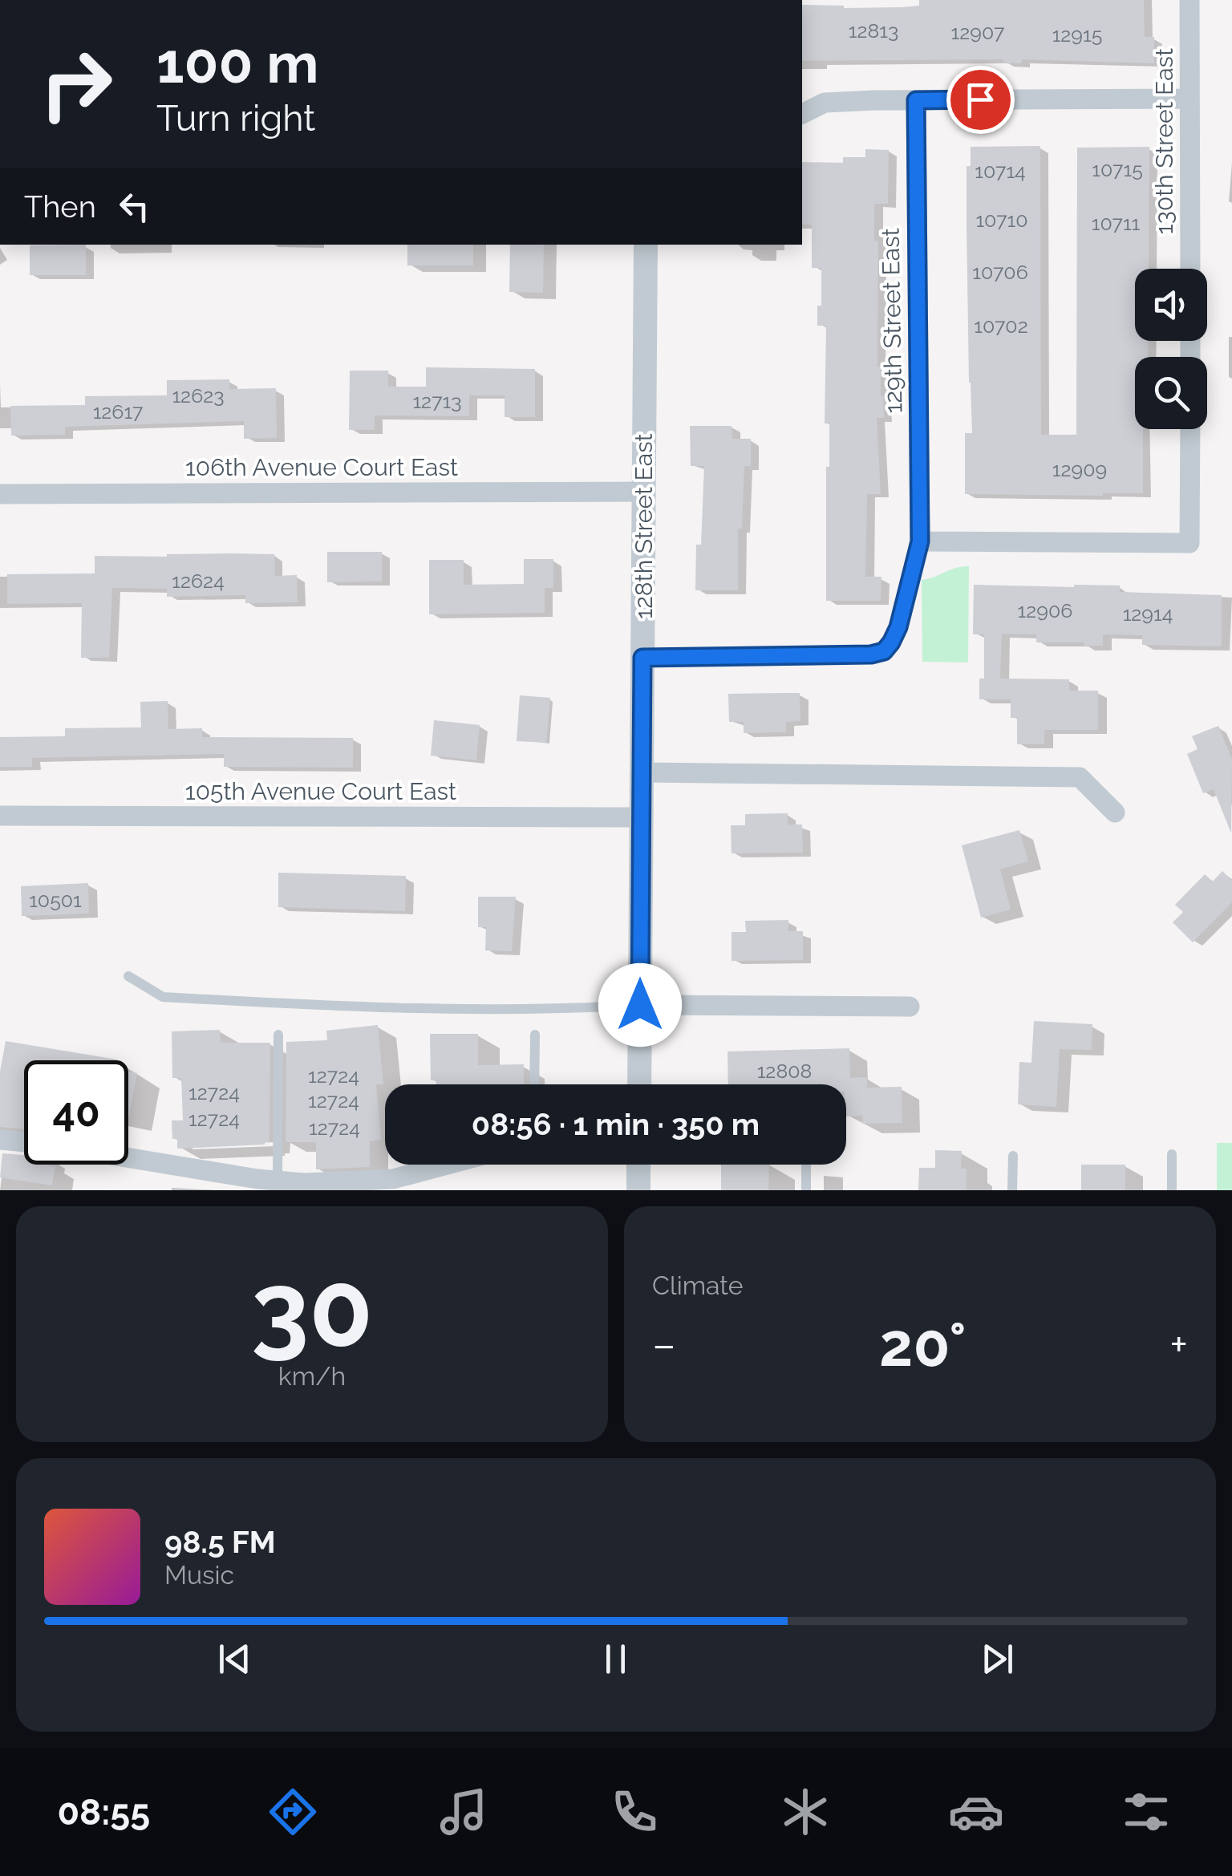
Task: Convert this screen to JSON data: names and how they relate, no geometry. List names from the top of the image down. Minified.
{"streets":{"street":["130th Street East","129th Street East","106th Avenue Court East","128th Street East","105th Avenue Court East"]},"crossings":[["106th Avenue Court East","128th Street East"],["128th Street East","105th Avenue Court East"]],"house_numbers":["12813","12907","12915","10715","10714","10710","10711","10706","10702","12623","12713","12617","12909","12624","12906","12914","10501","12808","12724","12724","12724","12724","12724"],"page":{"turn":["100 m","Turn right"],"then":"Then","limit":"40","trip":"08:56 · 1 min · 350 m","tile":[["30","km/h"],"Climate"],"heat":["−","20°","+"],"song":["98.5 FM","Music"],"tabs":"08:55"}}
